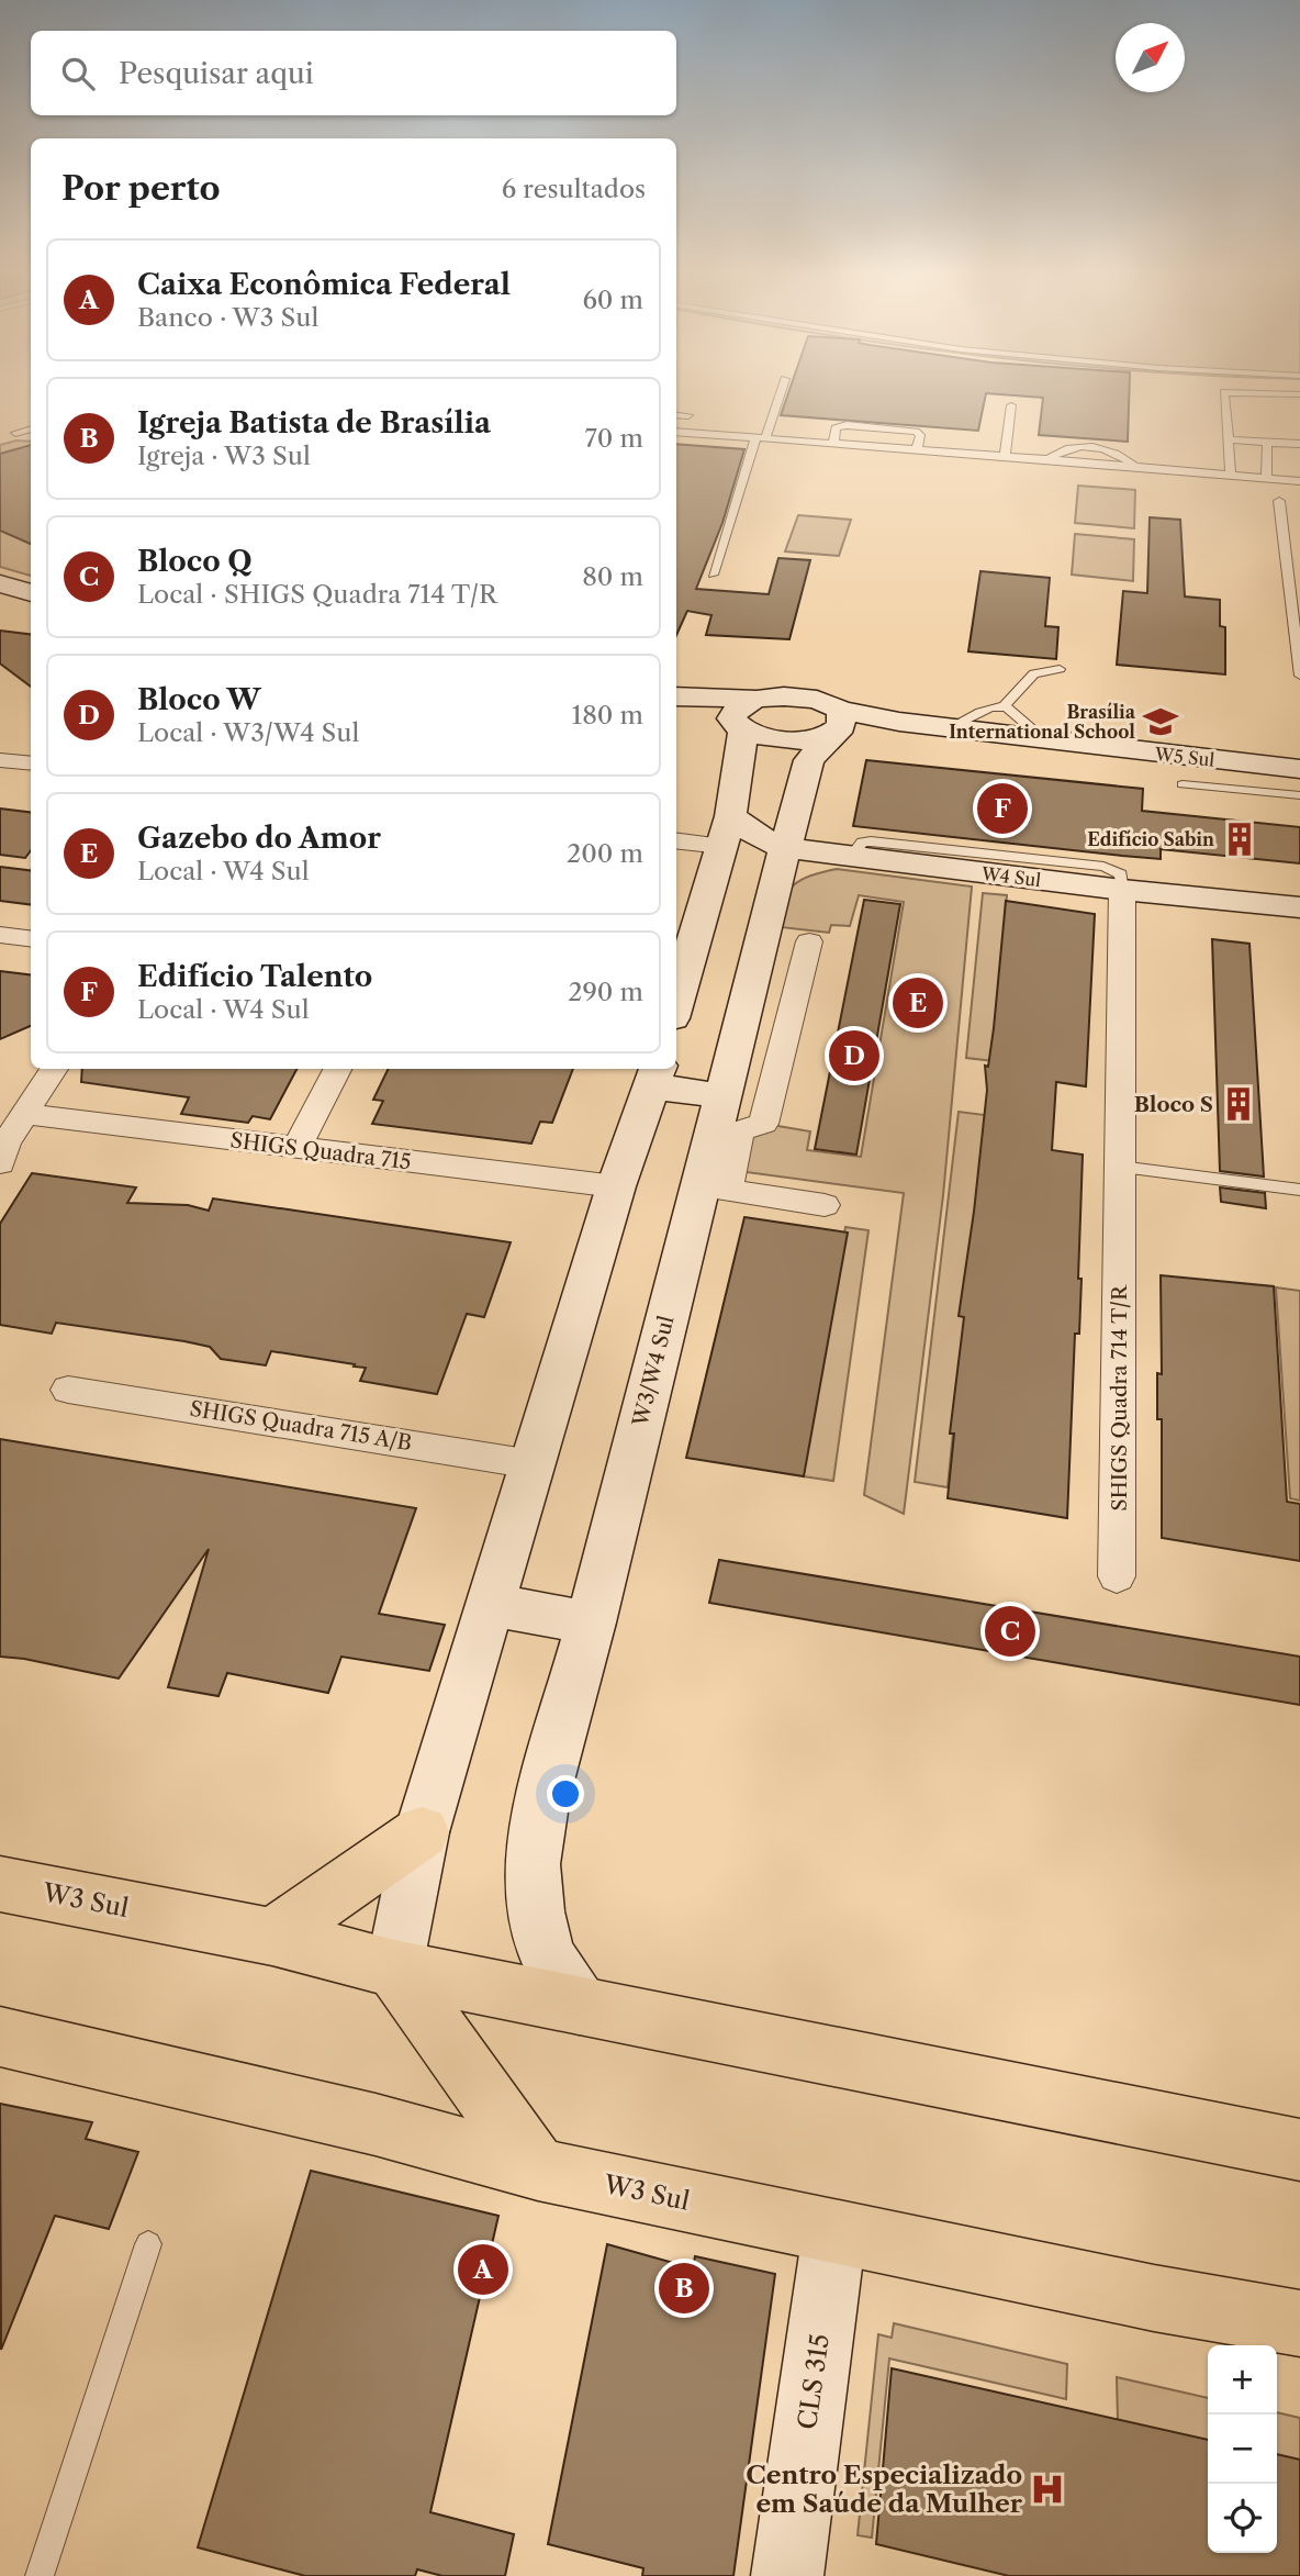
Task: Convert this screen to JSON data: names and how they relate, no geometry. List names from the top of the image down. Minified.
{"streets":{"main road":["W5 Sul","W4 Sul","W3/W4 Sul","W3 Sul","CLS 315"],"street":["SHIGS Quadra 715","SHIGS Quadra 714 T/R","SHIGS Quadra 715 A/B"]},"crossings":[["W5 Sul","W3/W4 Sul"],["W4 Sul","W3/W4 Sul"],["W4 Sul","SHIGS Quadra 714 T/R"],["W3/W4 Sul","W3 Sul"],["W3 Sul","CLS 315"]],"places":{"school or university":["Brasília International School"],"building":["Edifício Sabin","Bloco S"],"hospital":["Centro Especializado em Saúde da Mulher"]},"north":"top right","page":{"search":"Pesquisar aqui","heading":["Por perto","6 resultados"],"list":[{"mark":"A","name":"Caixa Econômica Federal","note":"Banco · W3 Sul","value":"60 m"},{"mark":"B","name":"Igreja Batista de Brasília","note":"Igreja · W3 Sul","value":"70 m"},{"mark":"C","name":"Bloco Q","note":"Local · SHIGS Quadra 714 T/R","value":"80 m"},{"mark":"D","name":"Bloco W","note":"Local · W3/W4 Sul","value":"180 m"},{"mark":"E","name":"Gazebo do Amor","note":"Local · W4 Sul","value":"200 m"},{"mark":"F","name":"Edifício Talento","note":"Local · W4 Sul","value":"290 m"}],"pins":["F","E","D","C","A","B"],"map_buttons":["+","−"]}}
